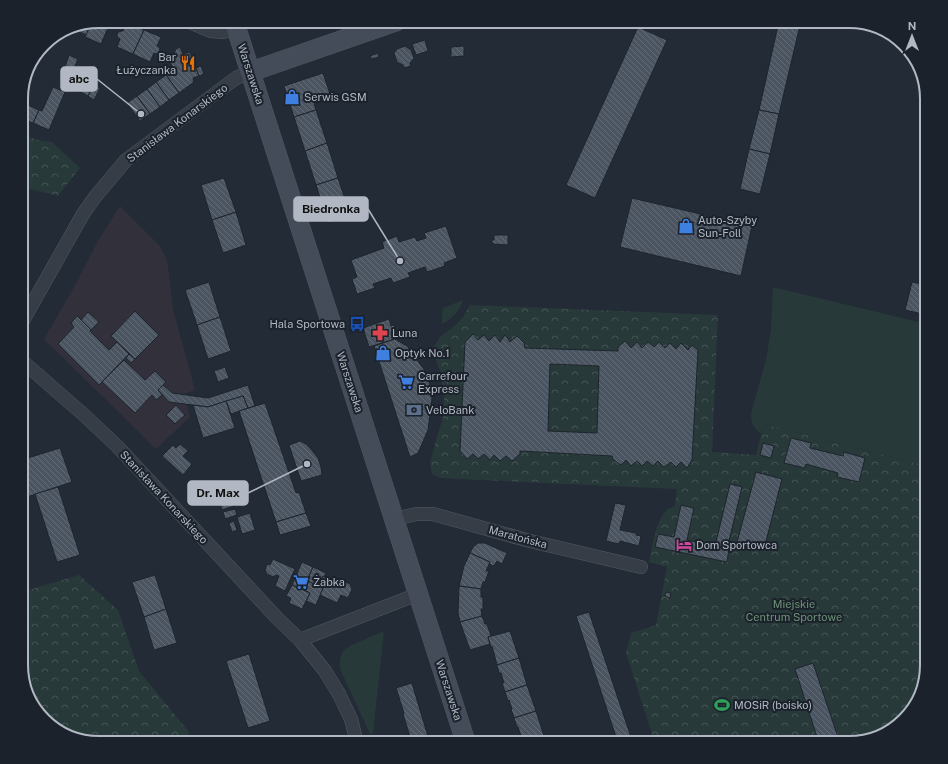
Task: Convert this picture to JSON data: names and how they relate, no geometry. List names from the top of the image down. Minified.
{"streets":{"main road":["Warszawska"],"street":["Stanisława Konarskiego","Maratońska"]},"crossings":[["Warszawska","Stanisława Konarskiego"],["Warszawska","Maratońska"]],"parks":["Miejskie Centrum Sportowe"],"places":{"restaurant":["Bar Łużyczanka"],"shop":["Serwis GSM","Auto-Szyby Sun-Foll","Optyk No.1"],"other":["abc","Biedronka","Dr. Max"],"bus stop":["Hala Sportowa"],"pharmacy":["Luna"],"supermarket":["Carrefour Express","Żabka"],"bank":["VeloBank"],"hotel":["Dom Sportowca"],"sports":["MOSiR (boisko)"]},"north":"top"}
